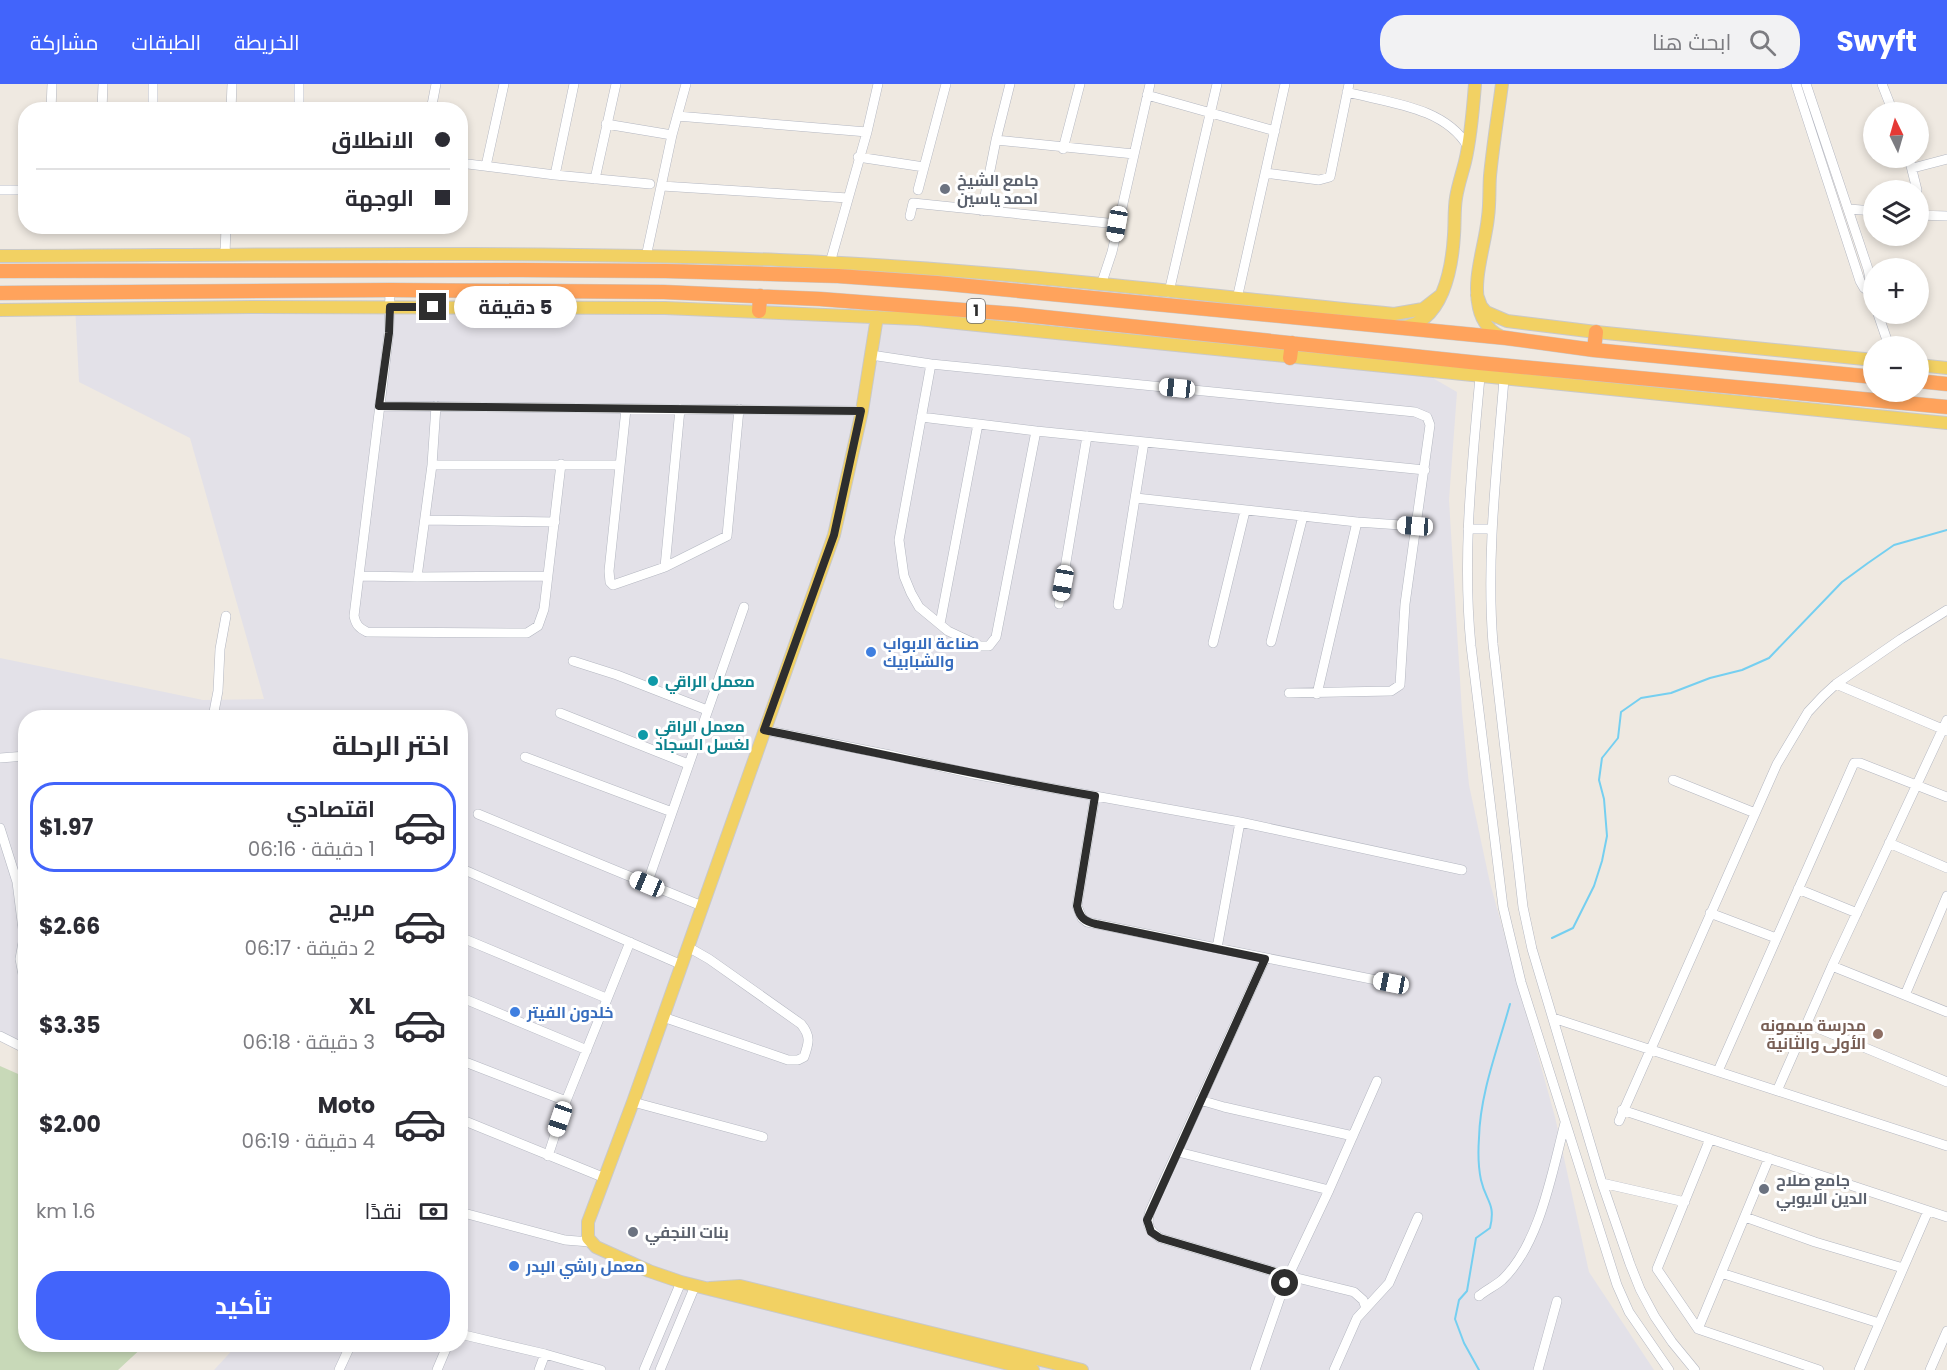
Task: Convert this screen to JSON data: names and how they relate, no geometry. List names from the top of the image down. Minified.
{"streets":{"highway":["1"]},"places":["جامع الشيخ احمد ياسين","صناعة الابواب والشبابيك","معمل الراقي","معمل الراقي لغسل السجاد","خلدون الفيتر","مدرسة ميمونه الأولى والثانية","جامع صلاح الدين الايوبي","بنات النجفي","معمل راشي البدر"],"north":"top","page":{"header":"Swyft","search":"ابحث هنا","nav":["الخريطة","الطبقات","مشاركة"],"map_buttons":["+","−"],"banner":["الانطلاق","الوجهة"],"bubble":"5 دقيقة","heading":"اختر الرحلة","list":[{"name":"اقتصادي","note":"1 دقيقة · 06:16","value":"$1.97"},{"name":"مريح","note":"2 دقيقة · 06:17","value":"$2.66"},{"name":"XL","note":"3 دقيقة · 06:18","value":"$3.35"},{"name":"Moto","note":"4 دقيقة · 06:19","value":"$2.00"}],"pay":["نقدًا","1.6 km"],"buttons":"تأكيد"}}
